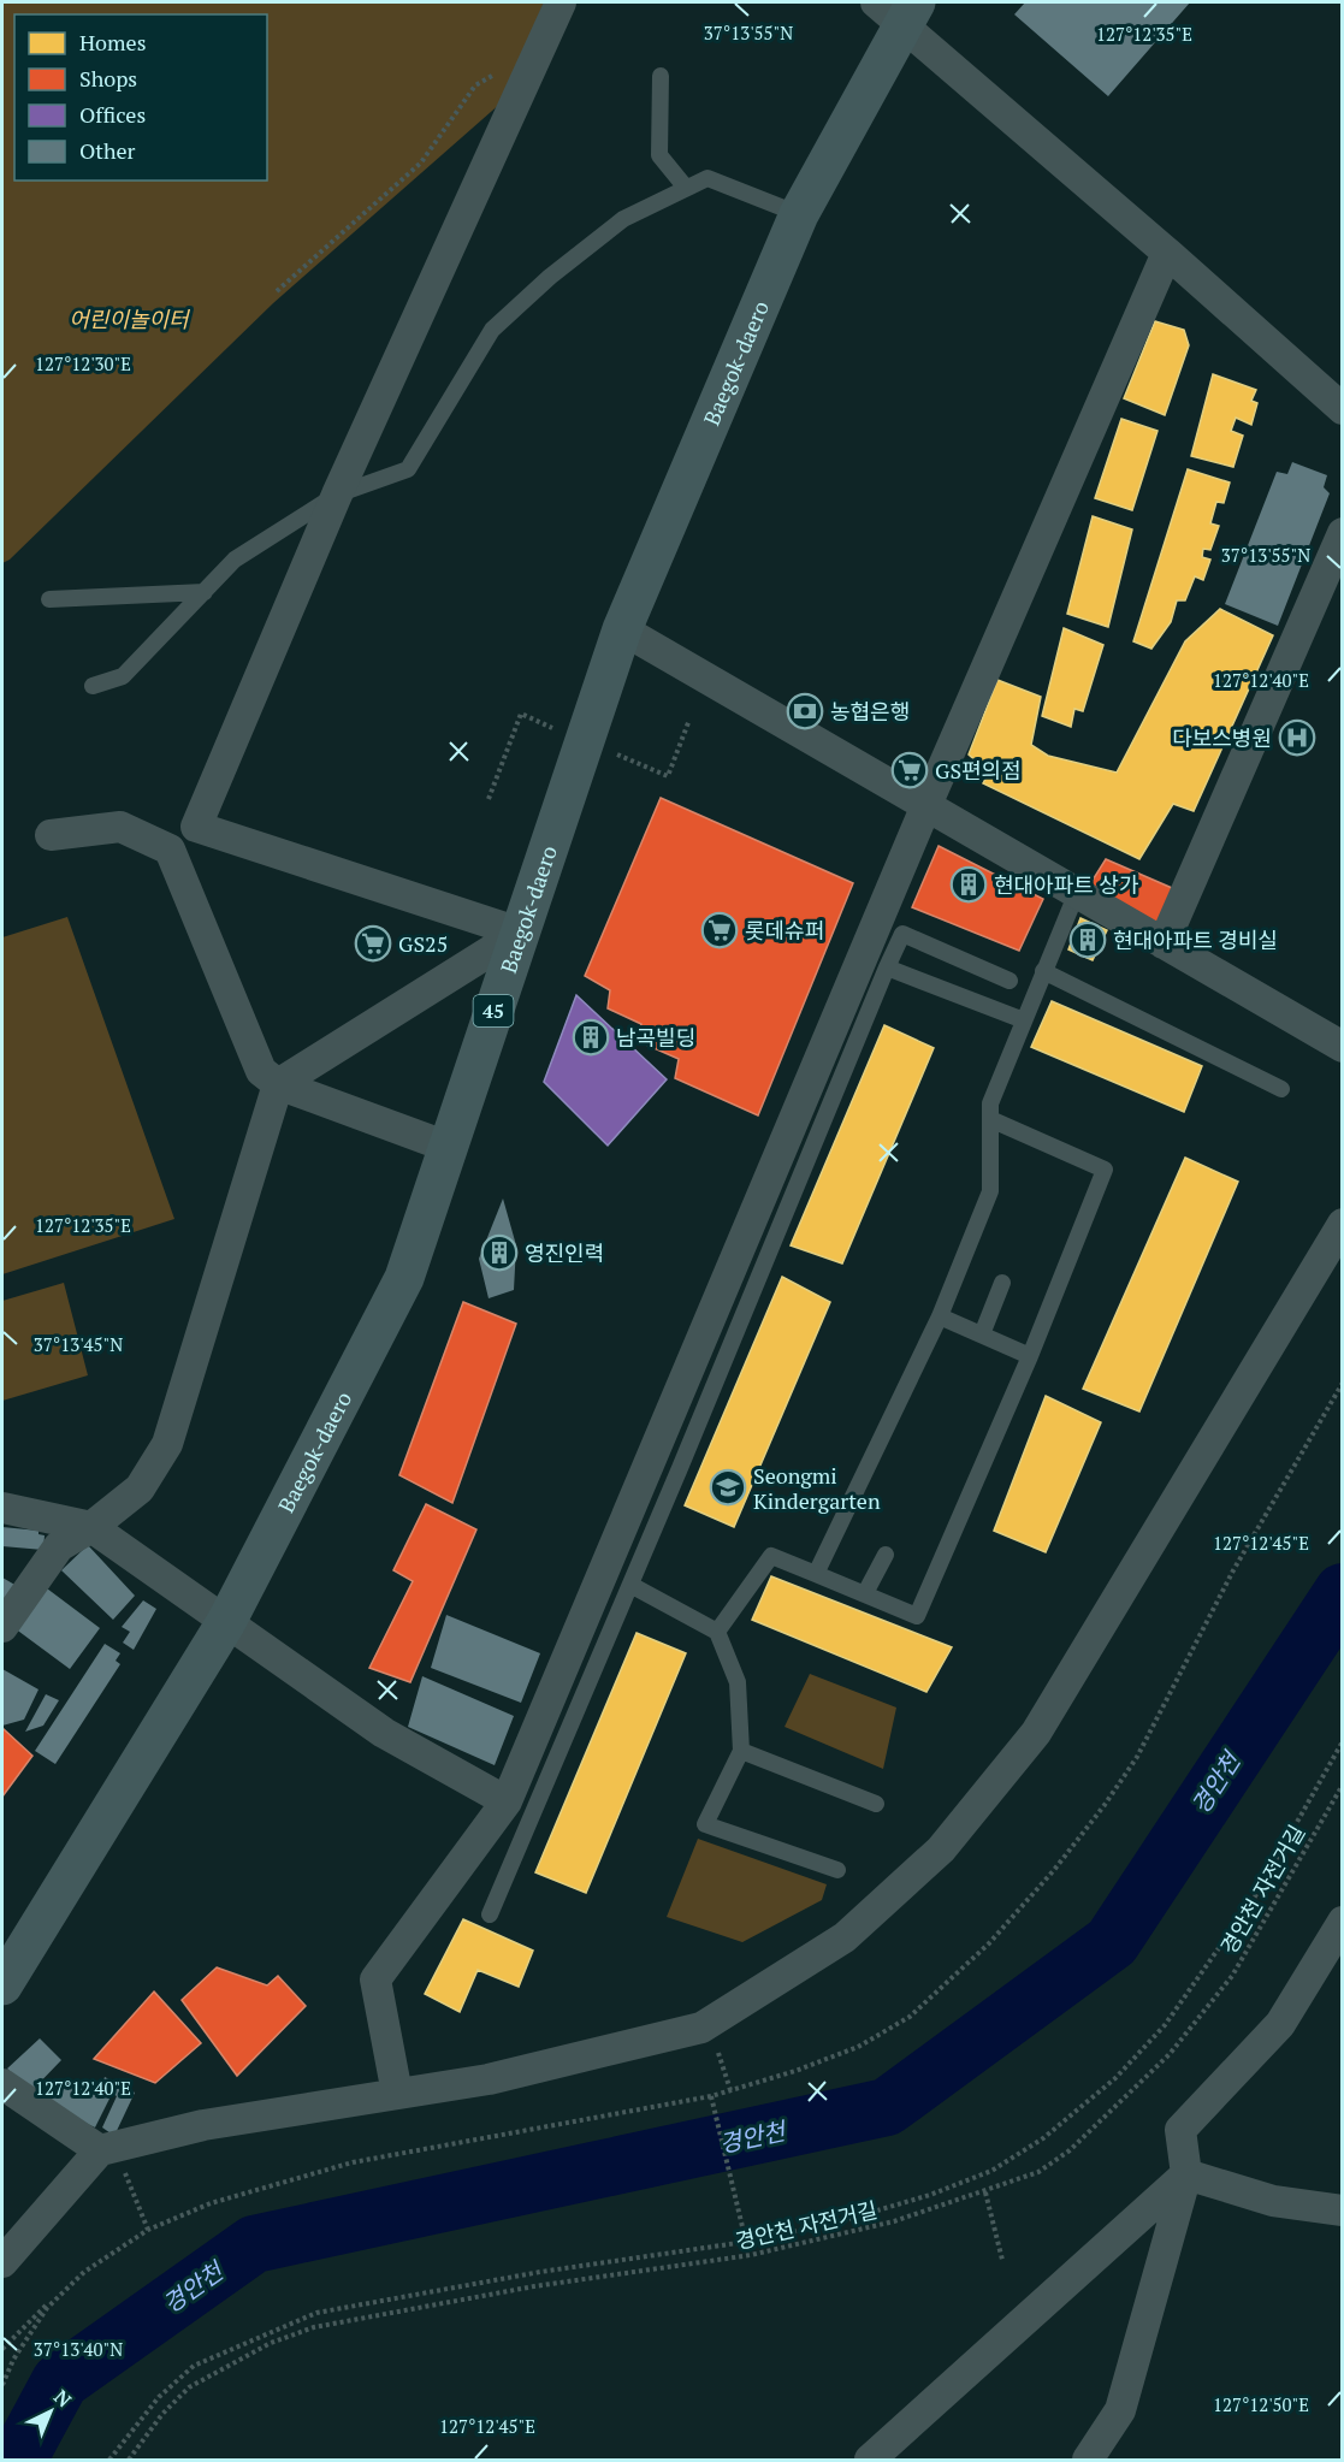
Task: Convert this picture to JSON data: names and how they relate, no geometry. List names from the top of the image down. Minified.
{"streets":{"main road":["Baegok-daero","45"],"path":["경안천 자전거길"]},"water":["경안천"],"parks":["어린이놀이터"],"places":{"bank":["농협은행"],"hospital":["다보스병원"],"supermarket":["GS편의점","롯데슈퍼","GS25"],"building":["현대아파트 상가","현대아파트 경비실","남곡빌딩","영진인력"],"school or university":["Seongmi Kindergarten"]},"legend":["Homes","Shops","Offices","Other"],"north":"top right","coordinates":["37°13'55\"N","127°12'35\"E","127°12'30\"E","127°12'40\"E","37°13'45\"N","127°12'45\"E","37°13'40\"N","127°12'50\"E"]}
